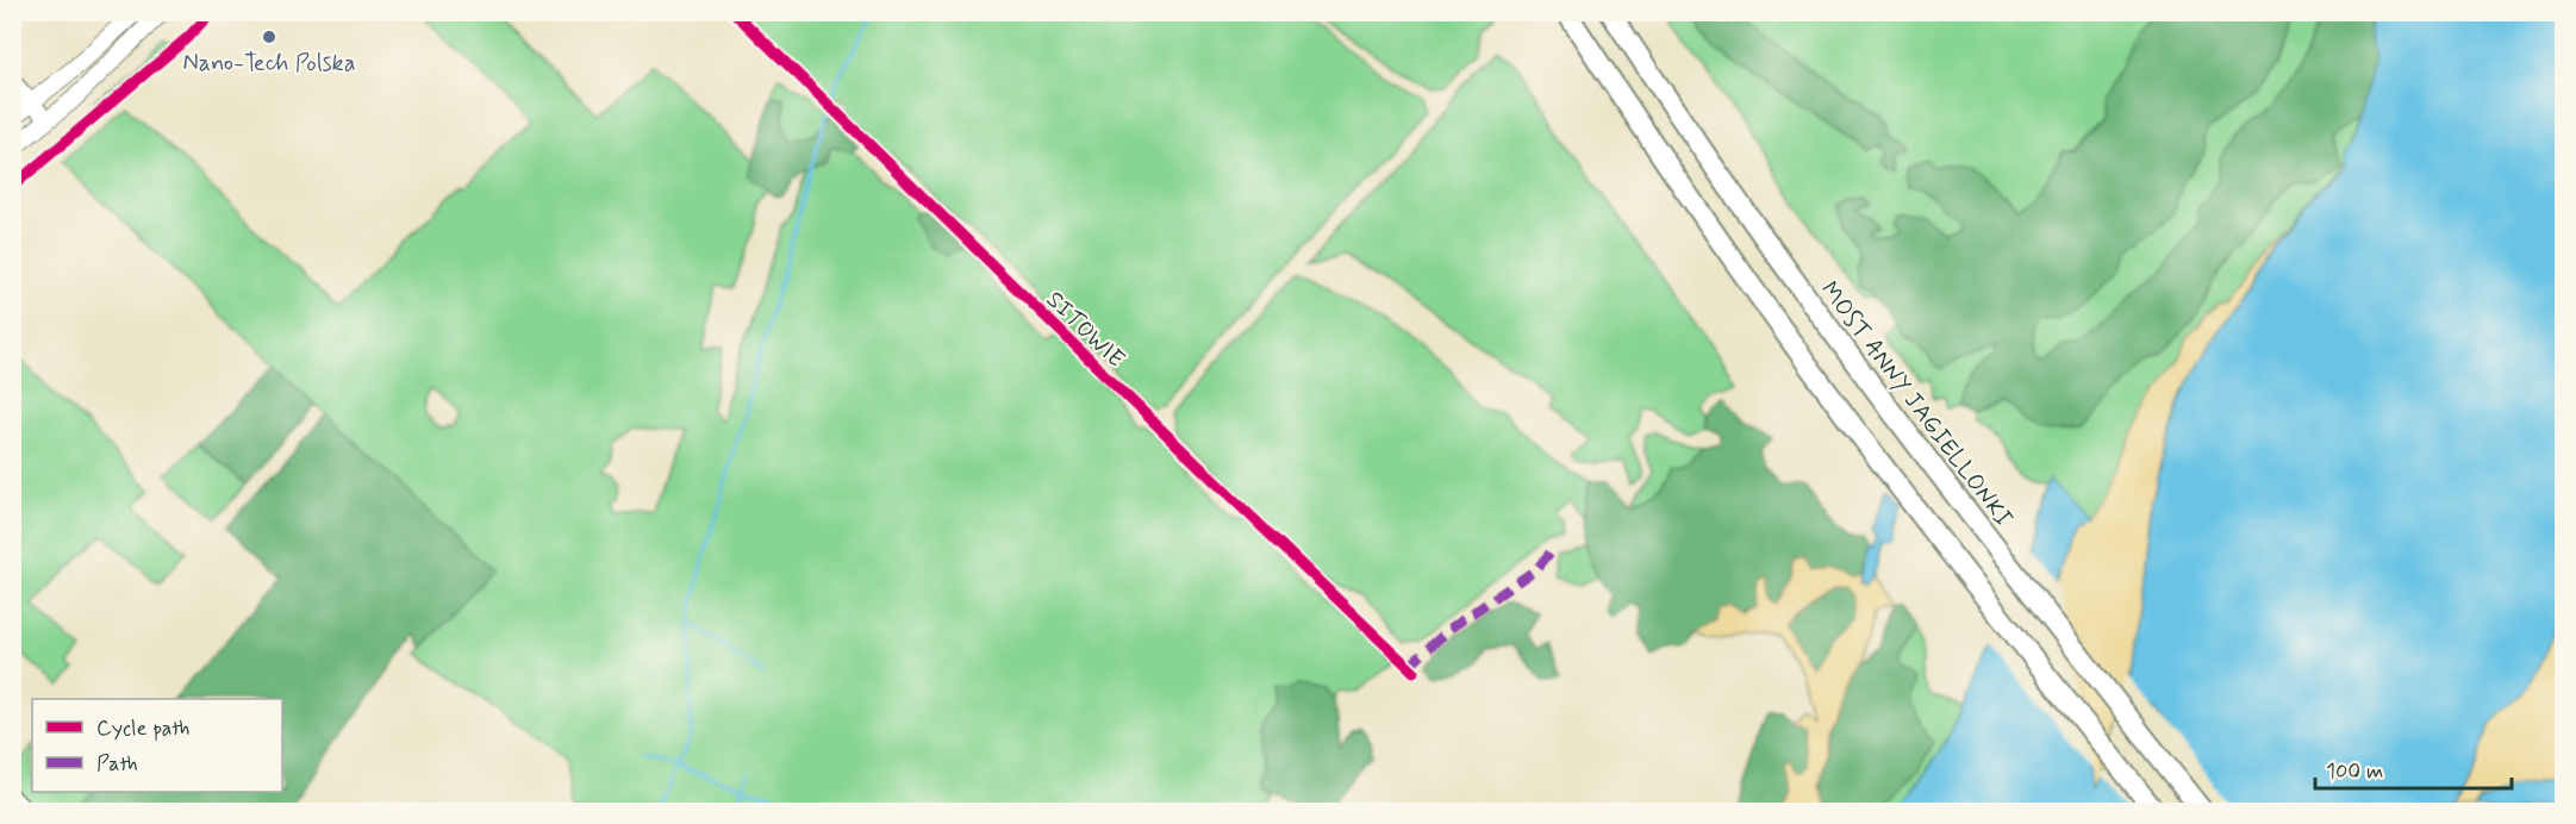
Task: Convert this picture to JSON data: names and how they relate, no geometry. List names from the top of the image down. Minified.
{"streets":{"highway":["MOST ANNY JAGIELLONKI"],"street":["SITOWIE"]},"places":["Nano-Tech Polska"],"legend":["Cycle path","Path"],"scale_bar":"100 m"}
